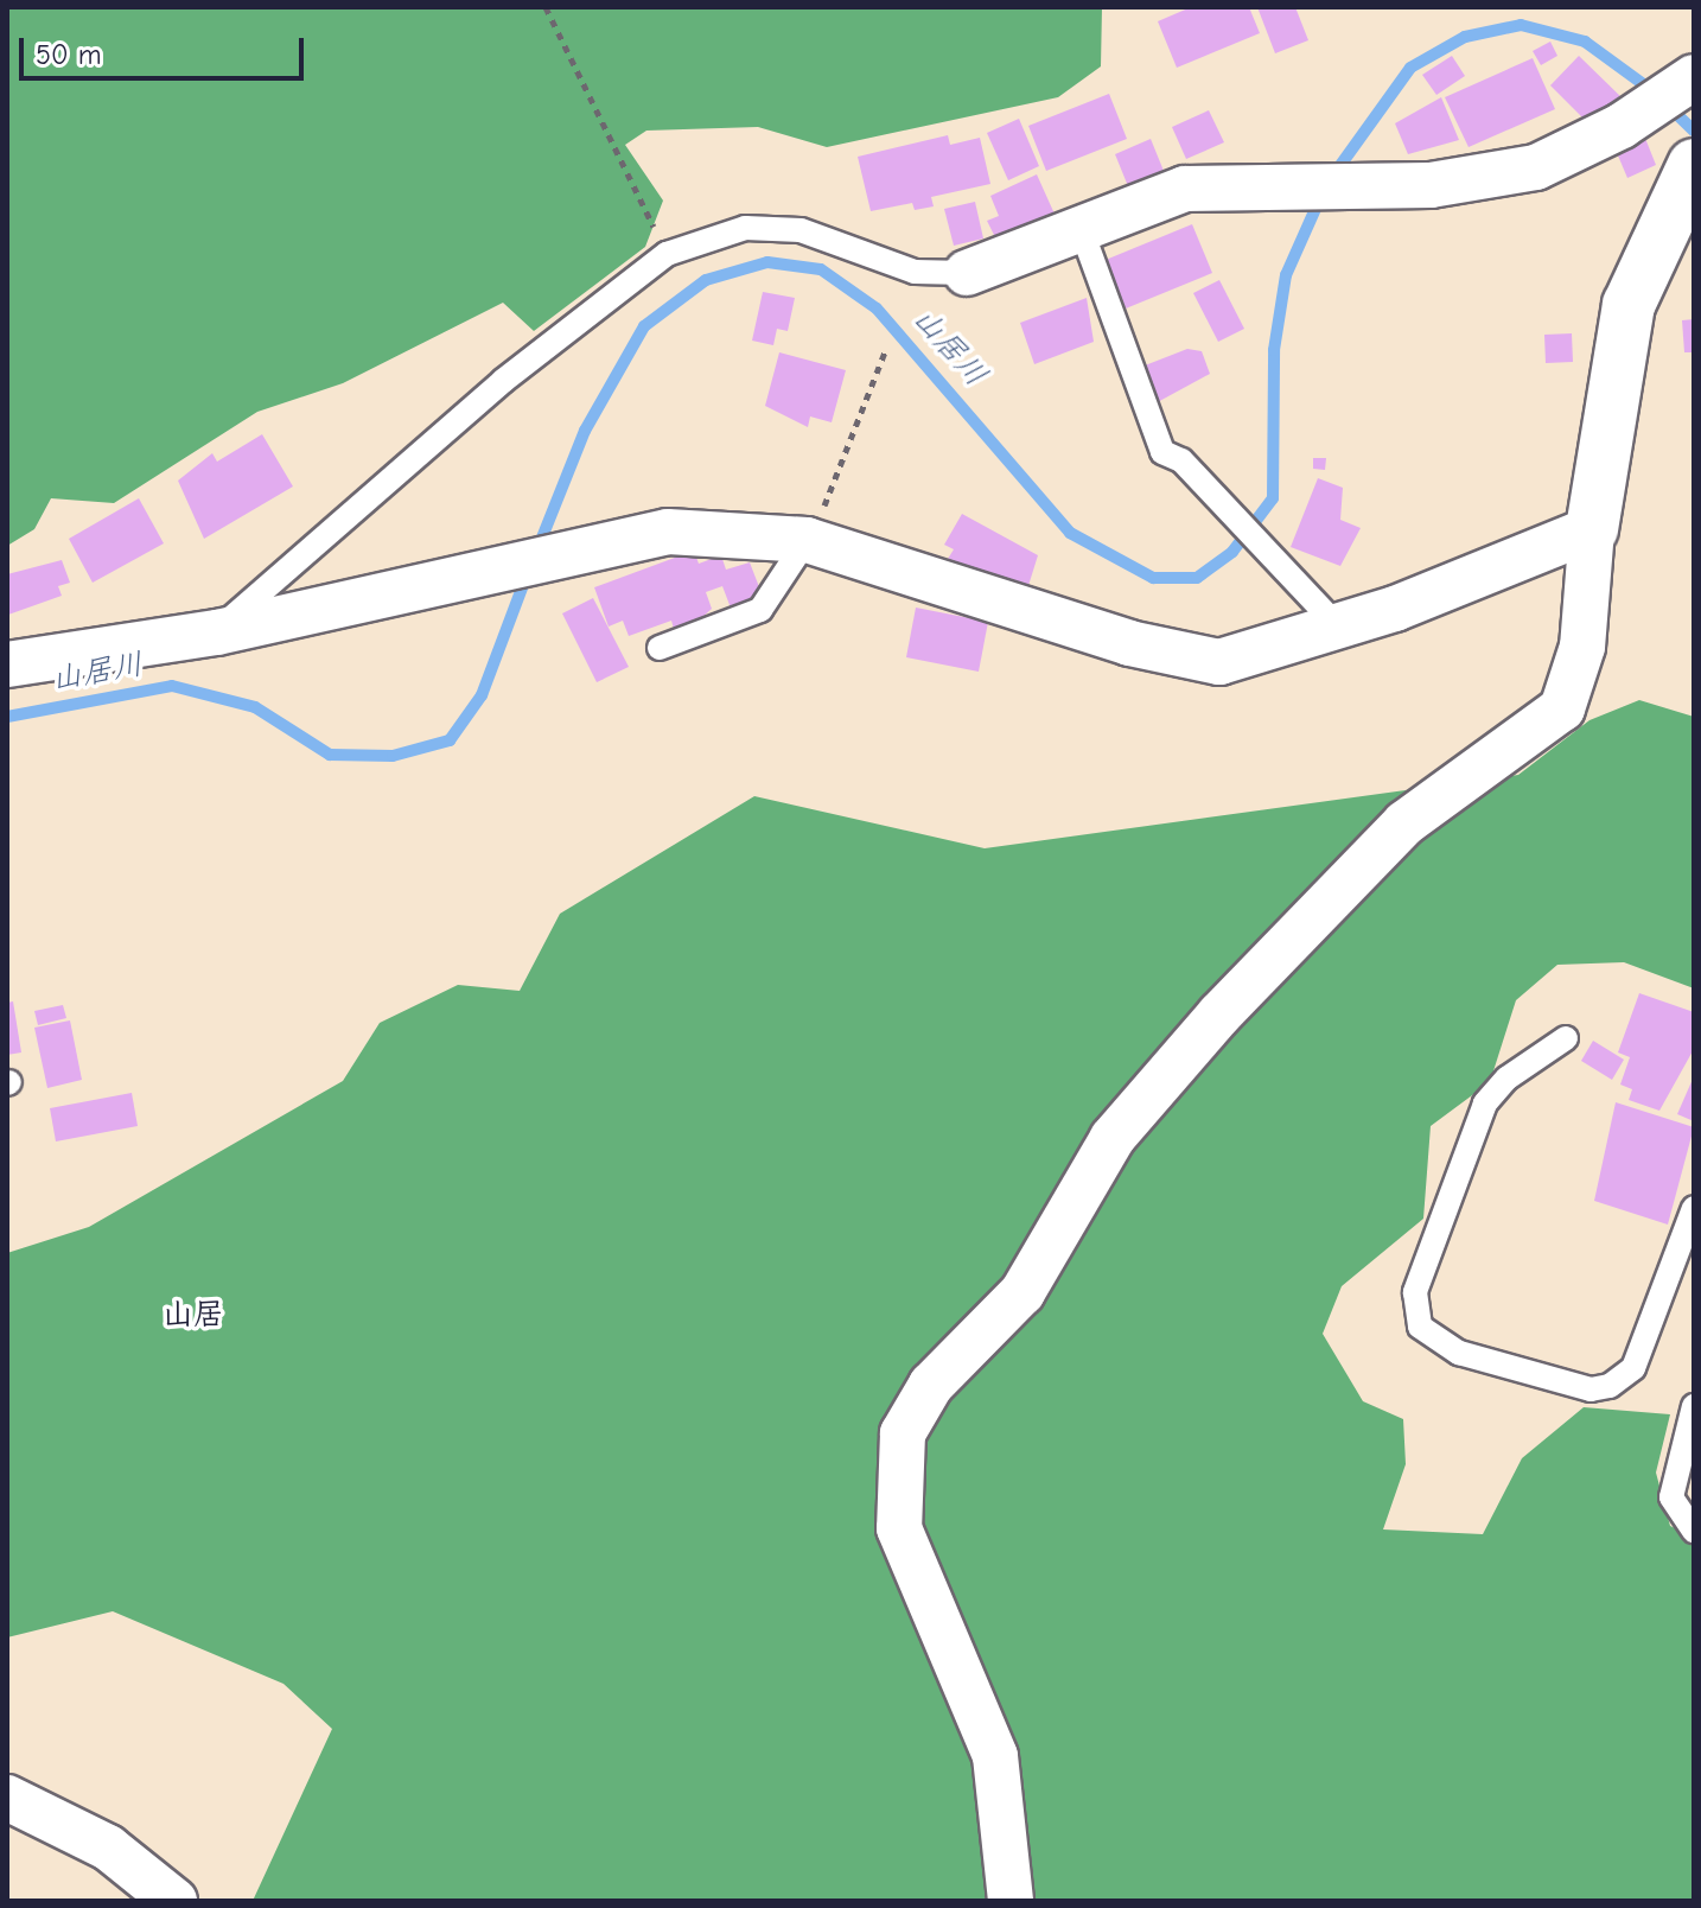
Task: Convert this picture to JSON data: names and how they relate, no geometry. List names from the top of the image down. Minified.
{"districts":["山居"],"water":["山居川"],"scale_bar":"50 m"}
